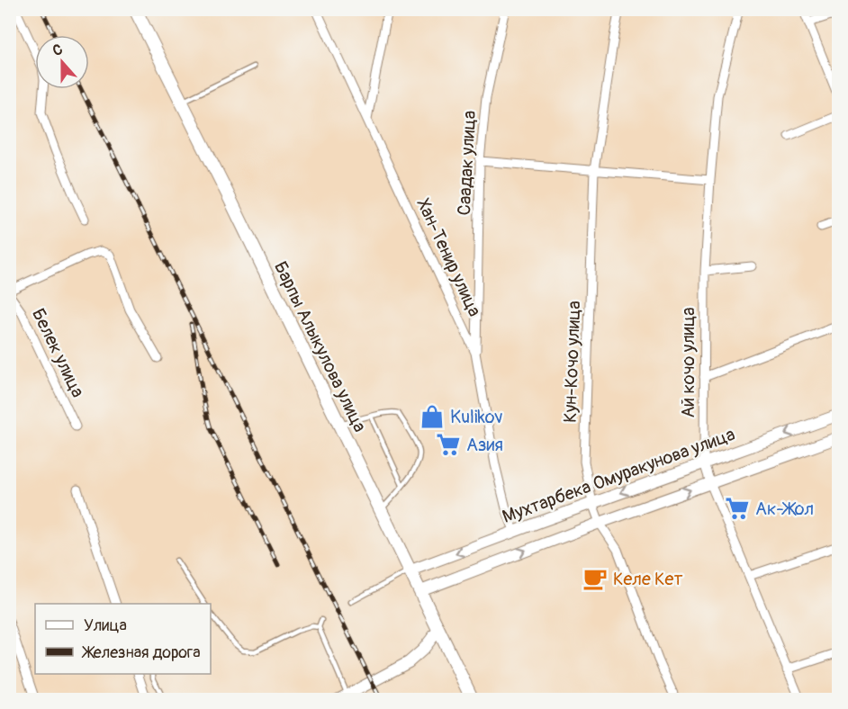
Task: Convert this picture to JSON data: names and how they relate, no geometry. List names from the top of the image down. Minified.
{"streets":{"main road":["Барпы Алыкулова улица","Мухтарбека Омуракунова улица"],"street":["Саадак улица","Хан-Тенир улица","Белек улица","Кун-Кочо улица","Ай кочо улица"]},"crossings":[["Саадак улица","Хан-Тенир улица"],["Хан-Тенир улица","Мухтарбека Омуракунова улица"],["Барпы Алыкулова улица","Мухтарбека Омуракунова улица"],["Кун-Кочо улица","Мухтарбека Омуракунова улица"],["Ай кочо улица","Мухтарбека Омуракунова улица"]],"places":{"shop":["Kulikov"],"supermarket":["Азия","Ак-Жол"],"cafe":["Келе Кет"]},"legend":["Улица","Железная дорога"],"north":"top"}
